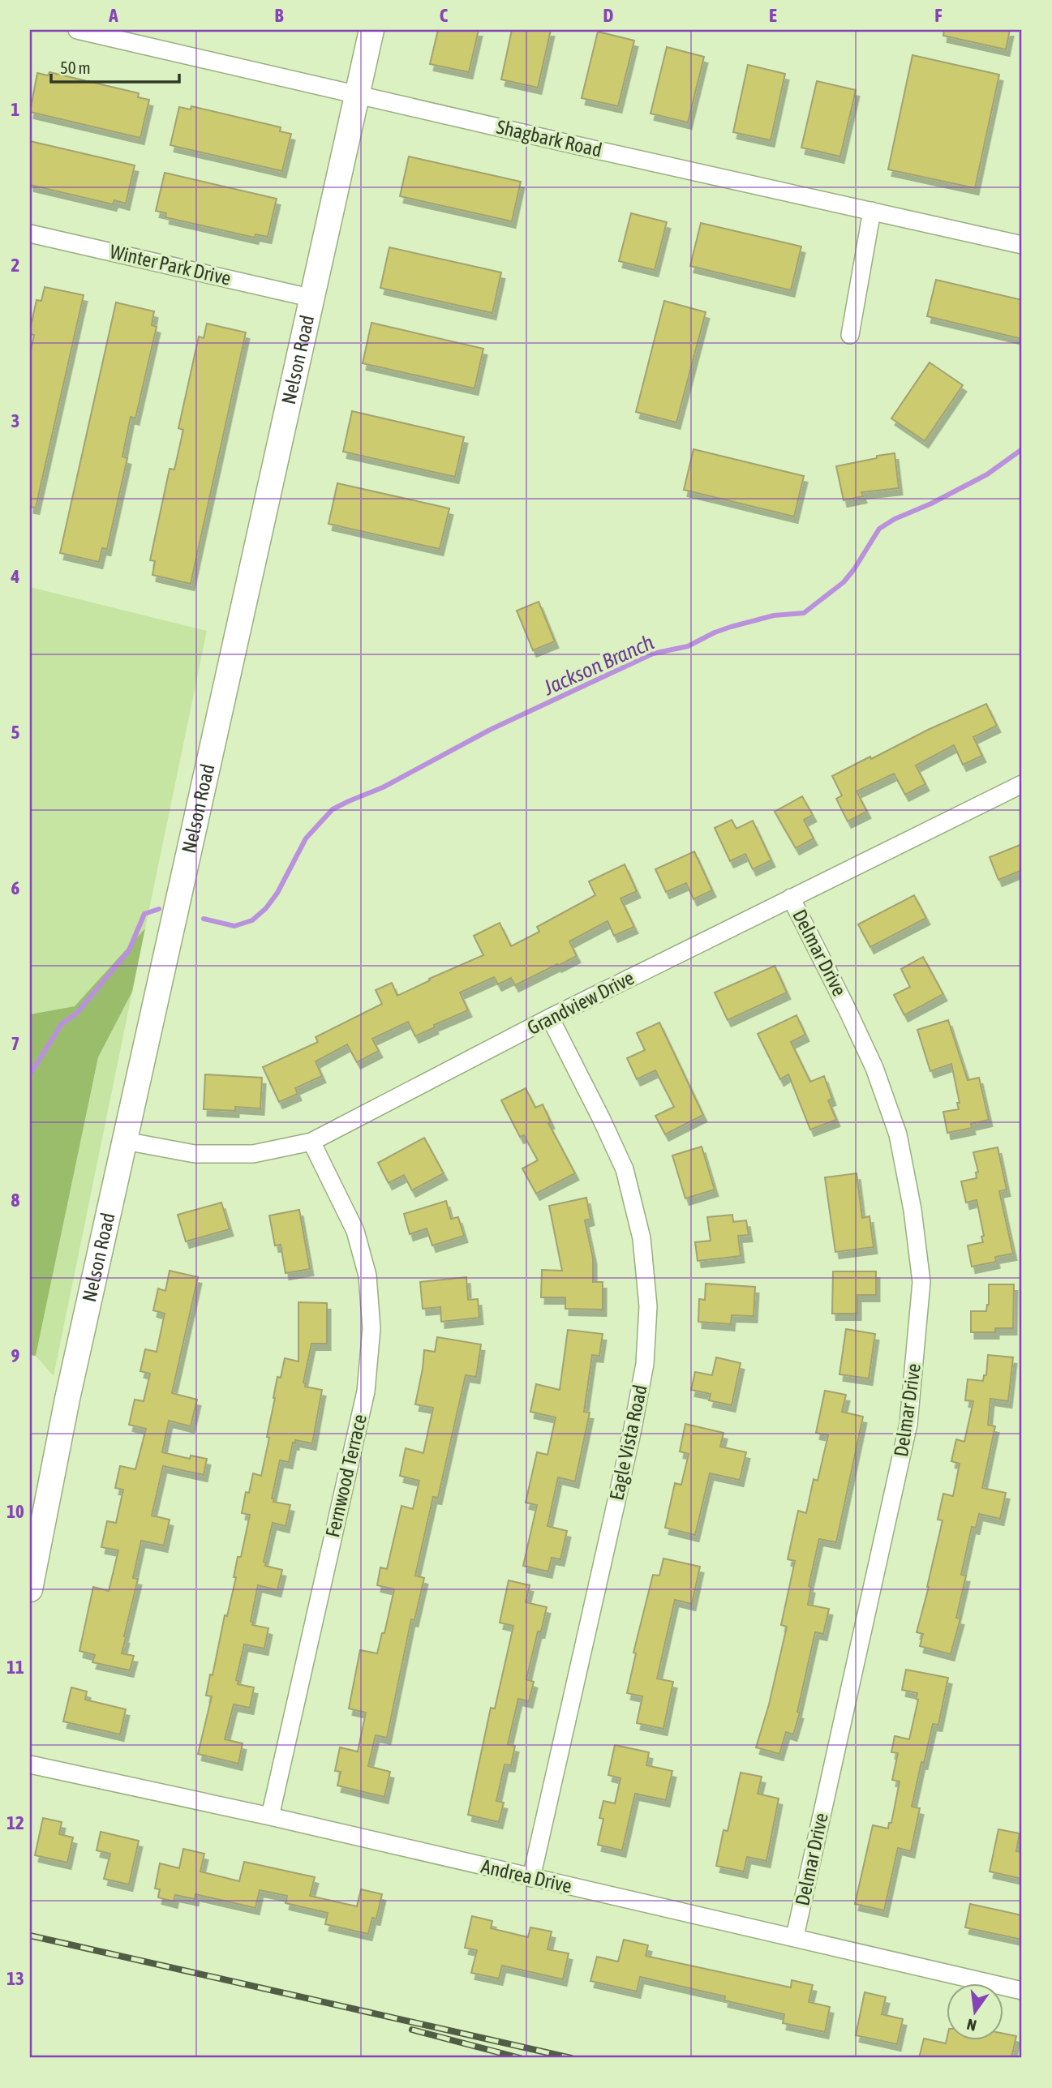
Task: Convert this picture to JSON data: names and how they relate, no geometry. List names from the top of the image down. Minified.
{"streets":{"street":["Shagbark Road","Winter Park Drive","Nelson Road","Delmar Drive","Grandview Drive","Eagle Vista Road","Fernwood Terrace","Andrea Drive"]},"crossings":[["Shagbark Road","Nelson Road"],["Winter Park Drive","Nelson Road"],["Nelson Road","Grandview Drive"],["Delmar Drive","Grandview Drive"],["Delmar Drive","Andrea Drive"],["Grandview Drive","Eagle Vista Road"],["Grandview Drive","Fernwood Terrace"],["Eagle Vista Road","Andrea Drive"],["Fernwood Terrace","Andrea Drive"]],"water":["Jackson Branch"],"scale_bar":"50 m","north":"bottom","grid":{"columns":["A","B","C","D","E","F"],"rows":["1","2","3","4","5","6","7","8","9","10","11","12","13"]}}
